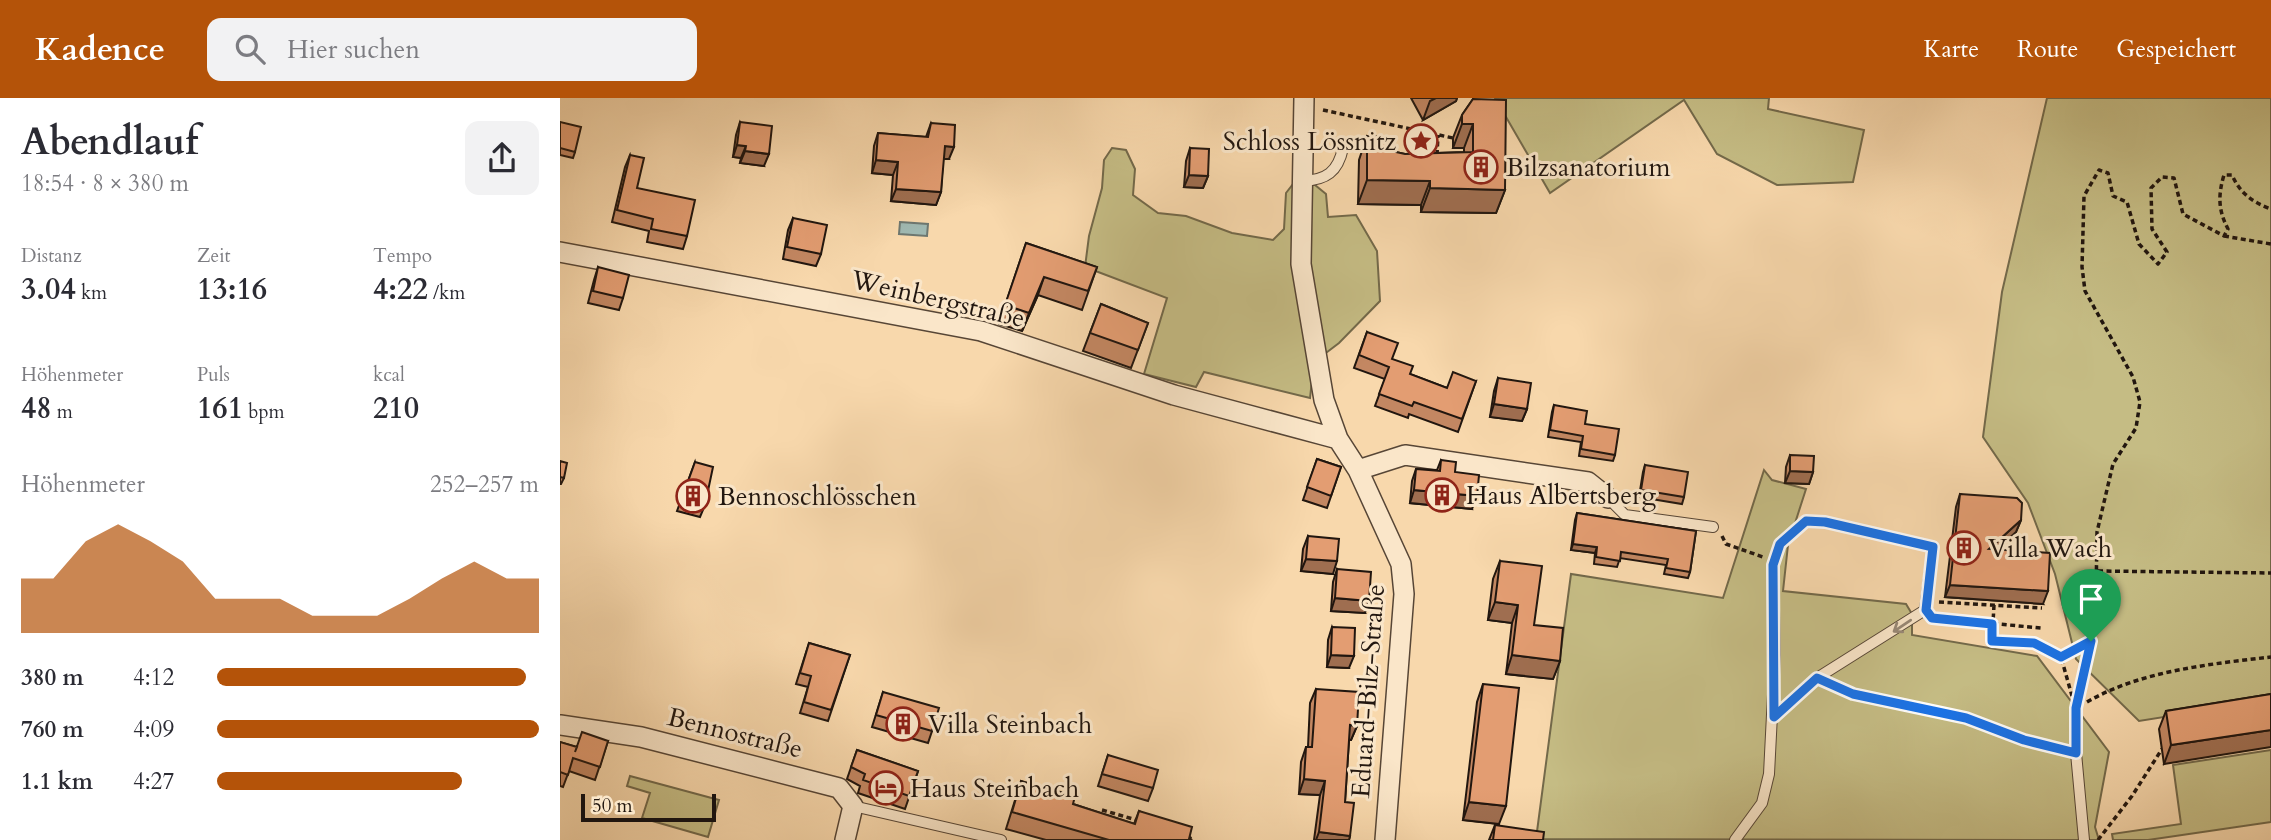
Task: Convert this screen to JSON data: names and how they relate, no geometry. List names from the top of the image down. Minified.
{"streets":{"street":["Weinbergstraße","Eduard-Bilz-Straße","Bennostraße"]},"crossings":[["Weinbergstraße","Eduard-Bilz-Straße"]],"places":{"place":["Schloss Lössnitz"],"building":["Bilzsanatorium","Haus Albertsberg","Bennoschlösschen","Villa Wach","Villa Steinbach"],"hotel":["Haus Steinbach"]},"scale_bar":"50 m","page":{"header":"Kadence","search":"Hier suchen","nav":["Karte","Route","Gespeichert"],"heading":["Abendlauf","18:54 · 8 × 380 m"],"stats":[["Distanz","3.04 km"],["Zeit","13:16"],["Tempo","4:22 /km"],["Höhenmeter","48 m"],["Puls","161 bpm"],["kcal","210"]],"chart":["Höhenmeter","252–257 m"],"list":[{"name":"380 m","note":"4:12"},{"name":"760 m","note":"4:09"},{"name":"1.1 km","note":"4:27"}],"scale":"50 m"}}
